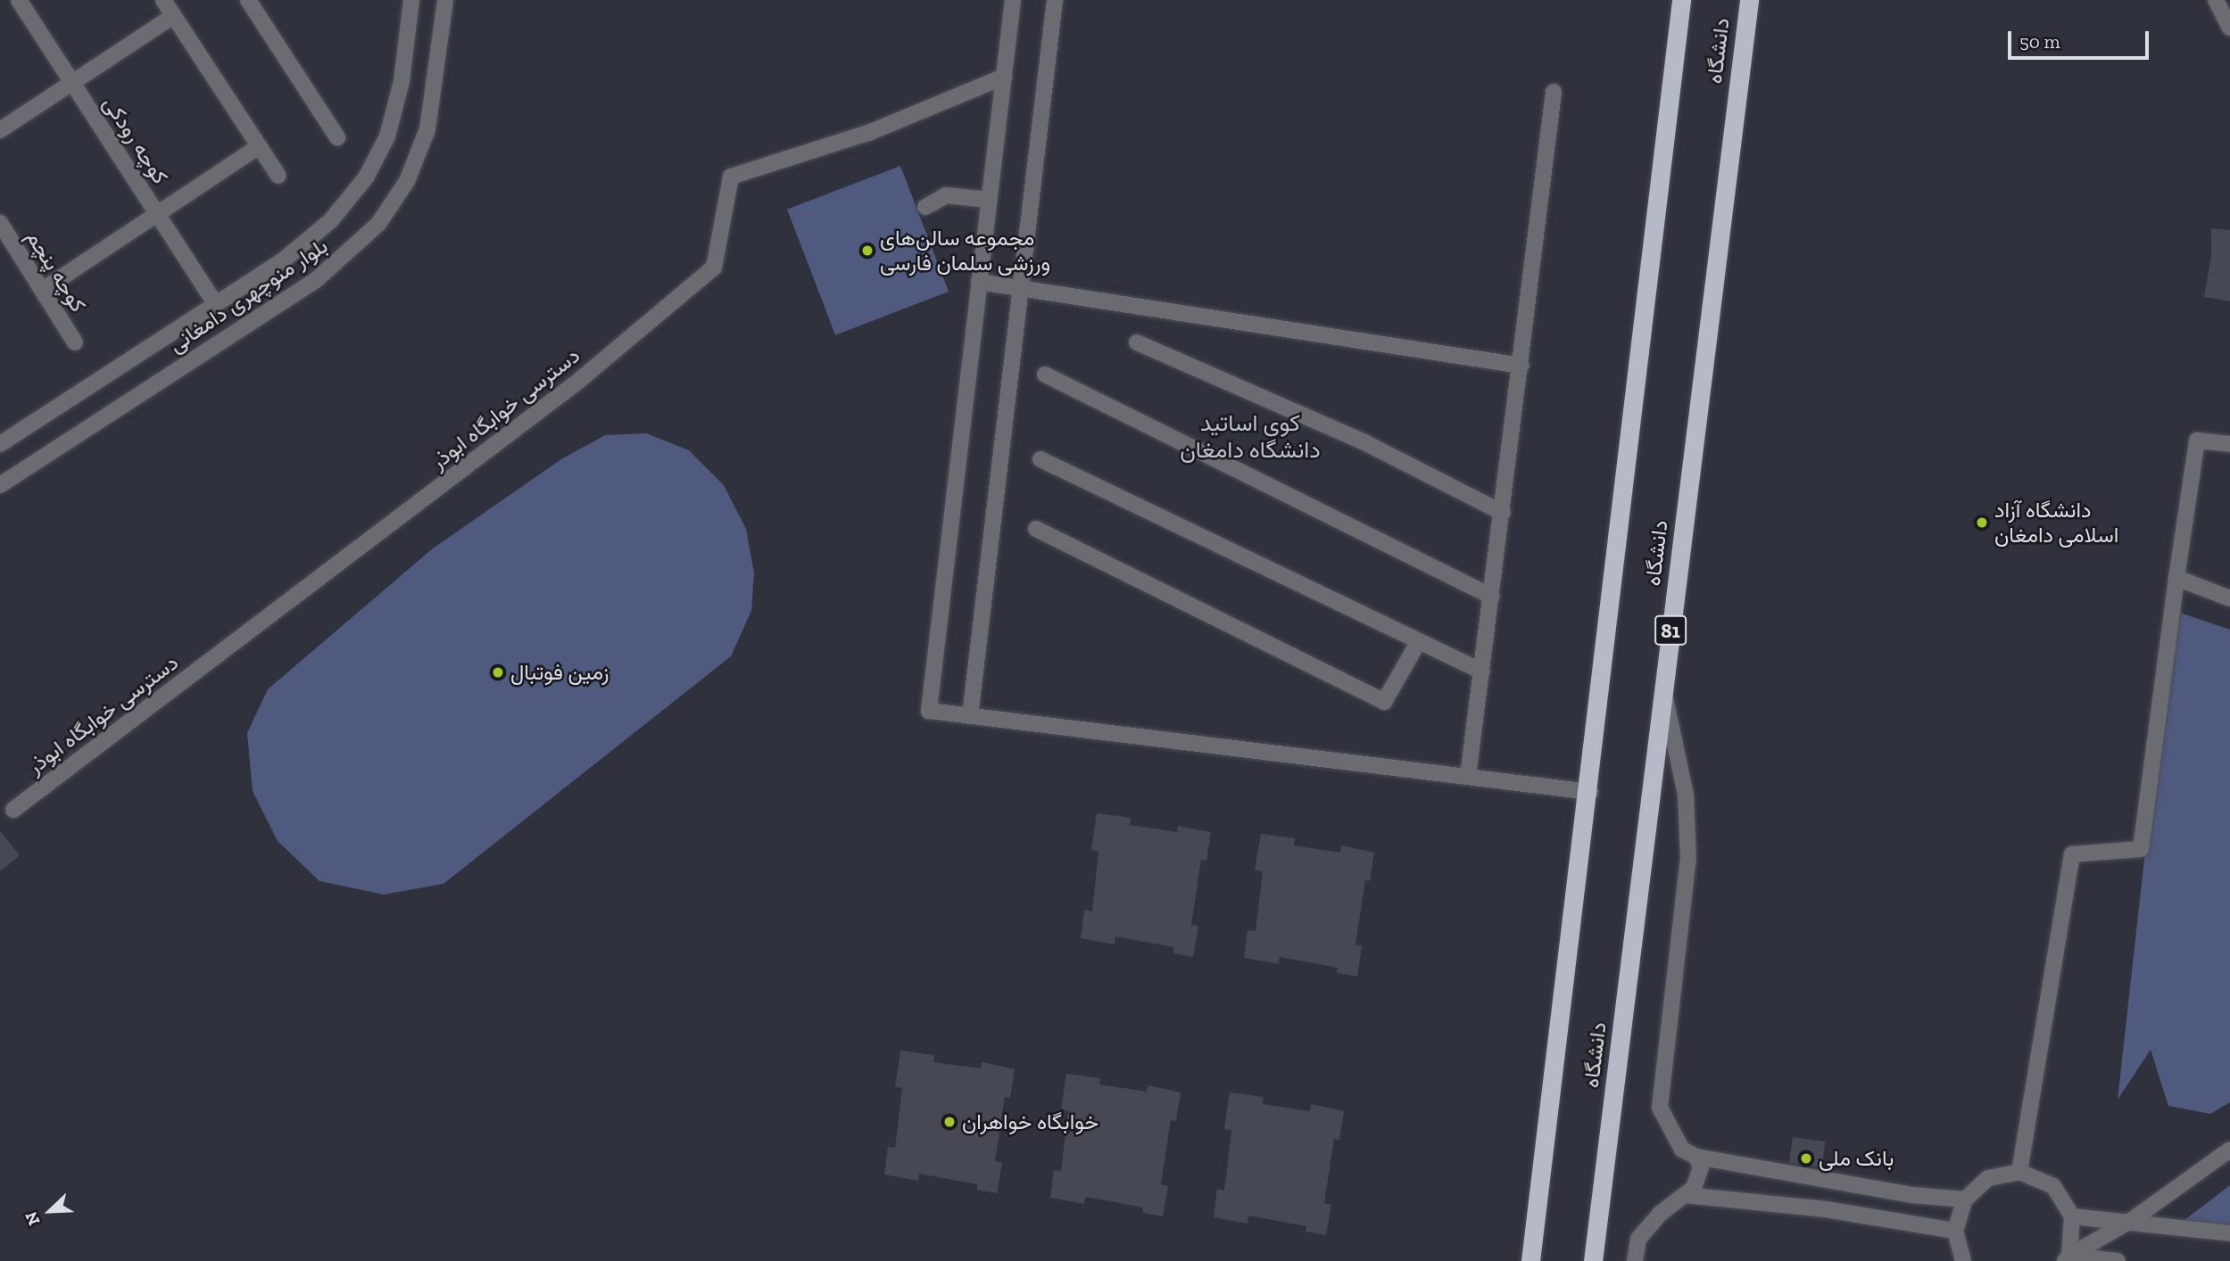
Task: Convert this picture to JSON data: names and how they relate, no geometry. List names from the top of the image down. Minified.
{"streets":{"highway":["دانشگاه","81"],"street":["کوچه رودکی","کوچه پنچم","بلوار منوچهری دامغانی","دسترسی خوابگاه ابوذر"]},"crossings":[["کوچه رودکی","بلوار منوچهری دامغانی"]],"districts":["کوی اساتید دانشگاه دامغان"],"places":["مجموعه سالن‌های ورزشی سلمان فارسی","دانشگاه آزاد اسلامی دامغان","زمین فوتبال","خوابگاه خواهران","بانک ملی"],"scale_bar":"50 m","north":"bottom left"}
